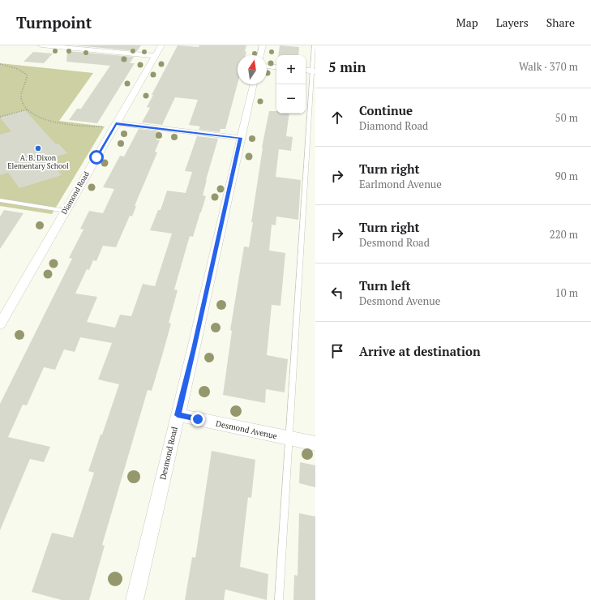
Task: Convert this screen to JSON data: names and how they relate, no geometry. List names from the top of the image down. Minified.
{"streets":{"street":["Diamond Road","Desmond Avenue","Desmond Road"]},"crossings":[["Desmond Avenue","Desmond Road"]],"places":["A. B. Dixon Elementary School"],"north":"top","page":{"header":"Turnpoint","nav":["Map","Layers","Share"],"heading":["5 min","Walk · 370 m"],"map_buttons":["+","−"],"list":[["Continue","Diamond Road","50 m"],["Turn right","Earlmond Avenue","90 m"],["Turn right","Desmond Road","220 m"],["Turn left","Desmond Avenue","10 m"],"Arrive at destination"]}}
